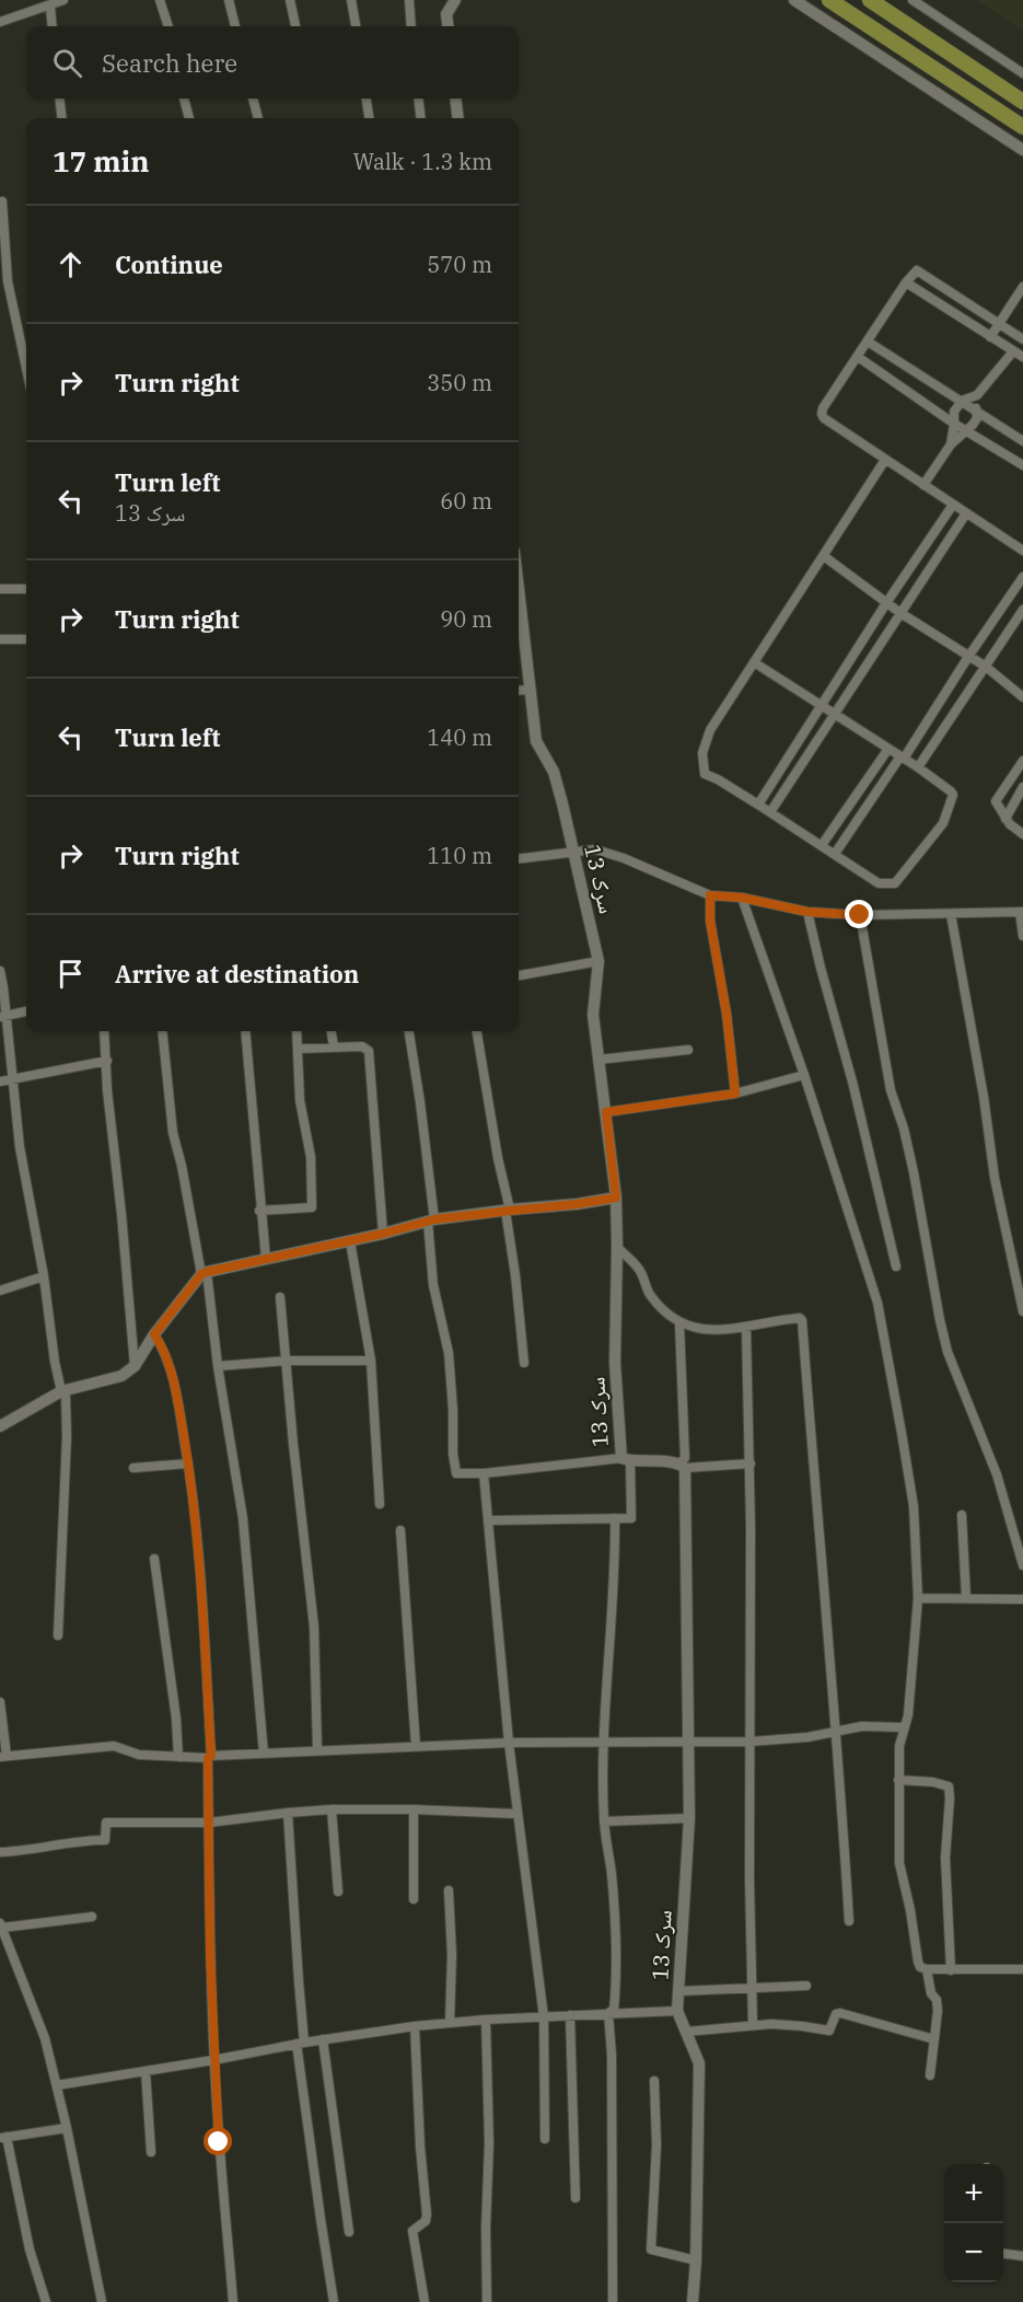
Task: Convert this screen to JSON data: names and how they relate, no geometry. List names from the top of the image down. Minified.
{"streets":{"street":["سرک 13"]},"page":{"search":"Search here","heading":["17 min","Walk · 1.3 km"],"list":[["Continue","570 m"],["Turn right","350 m"],["Turn left","سرک 13","60 m"],["Turn right","90 m"],["Turn left","140 m"],["Turn right","110 m"],"Arrive at destination"],"map_buttons":["+","−"]}}
